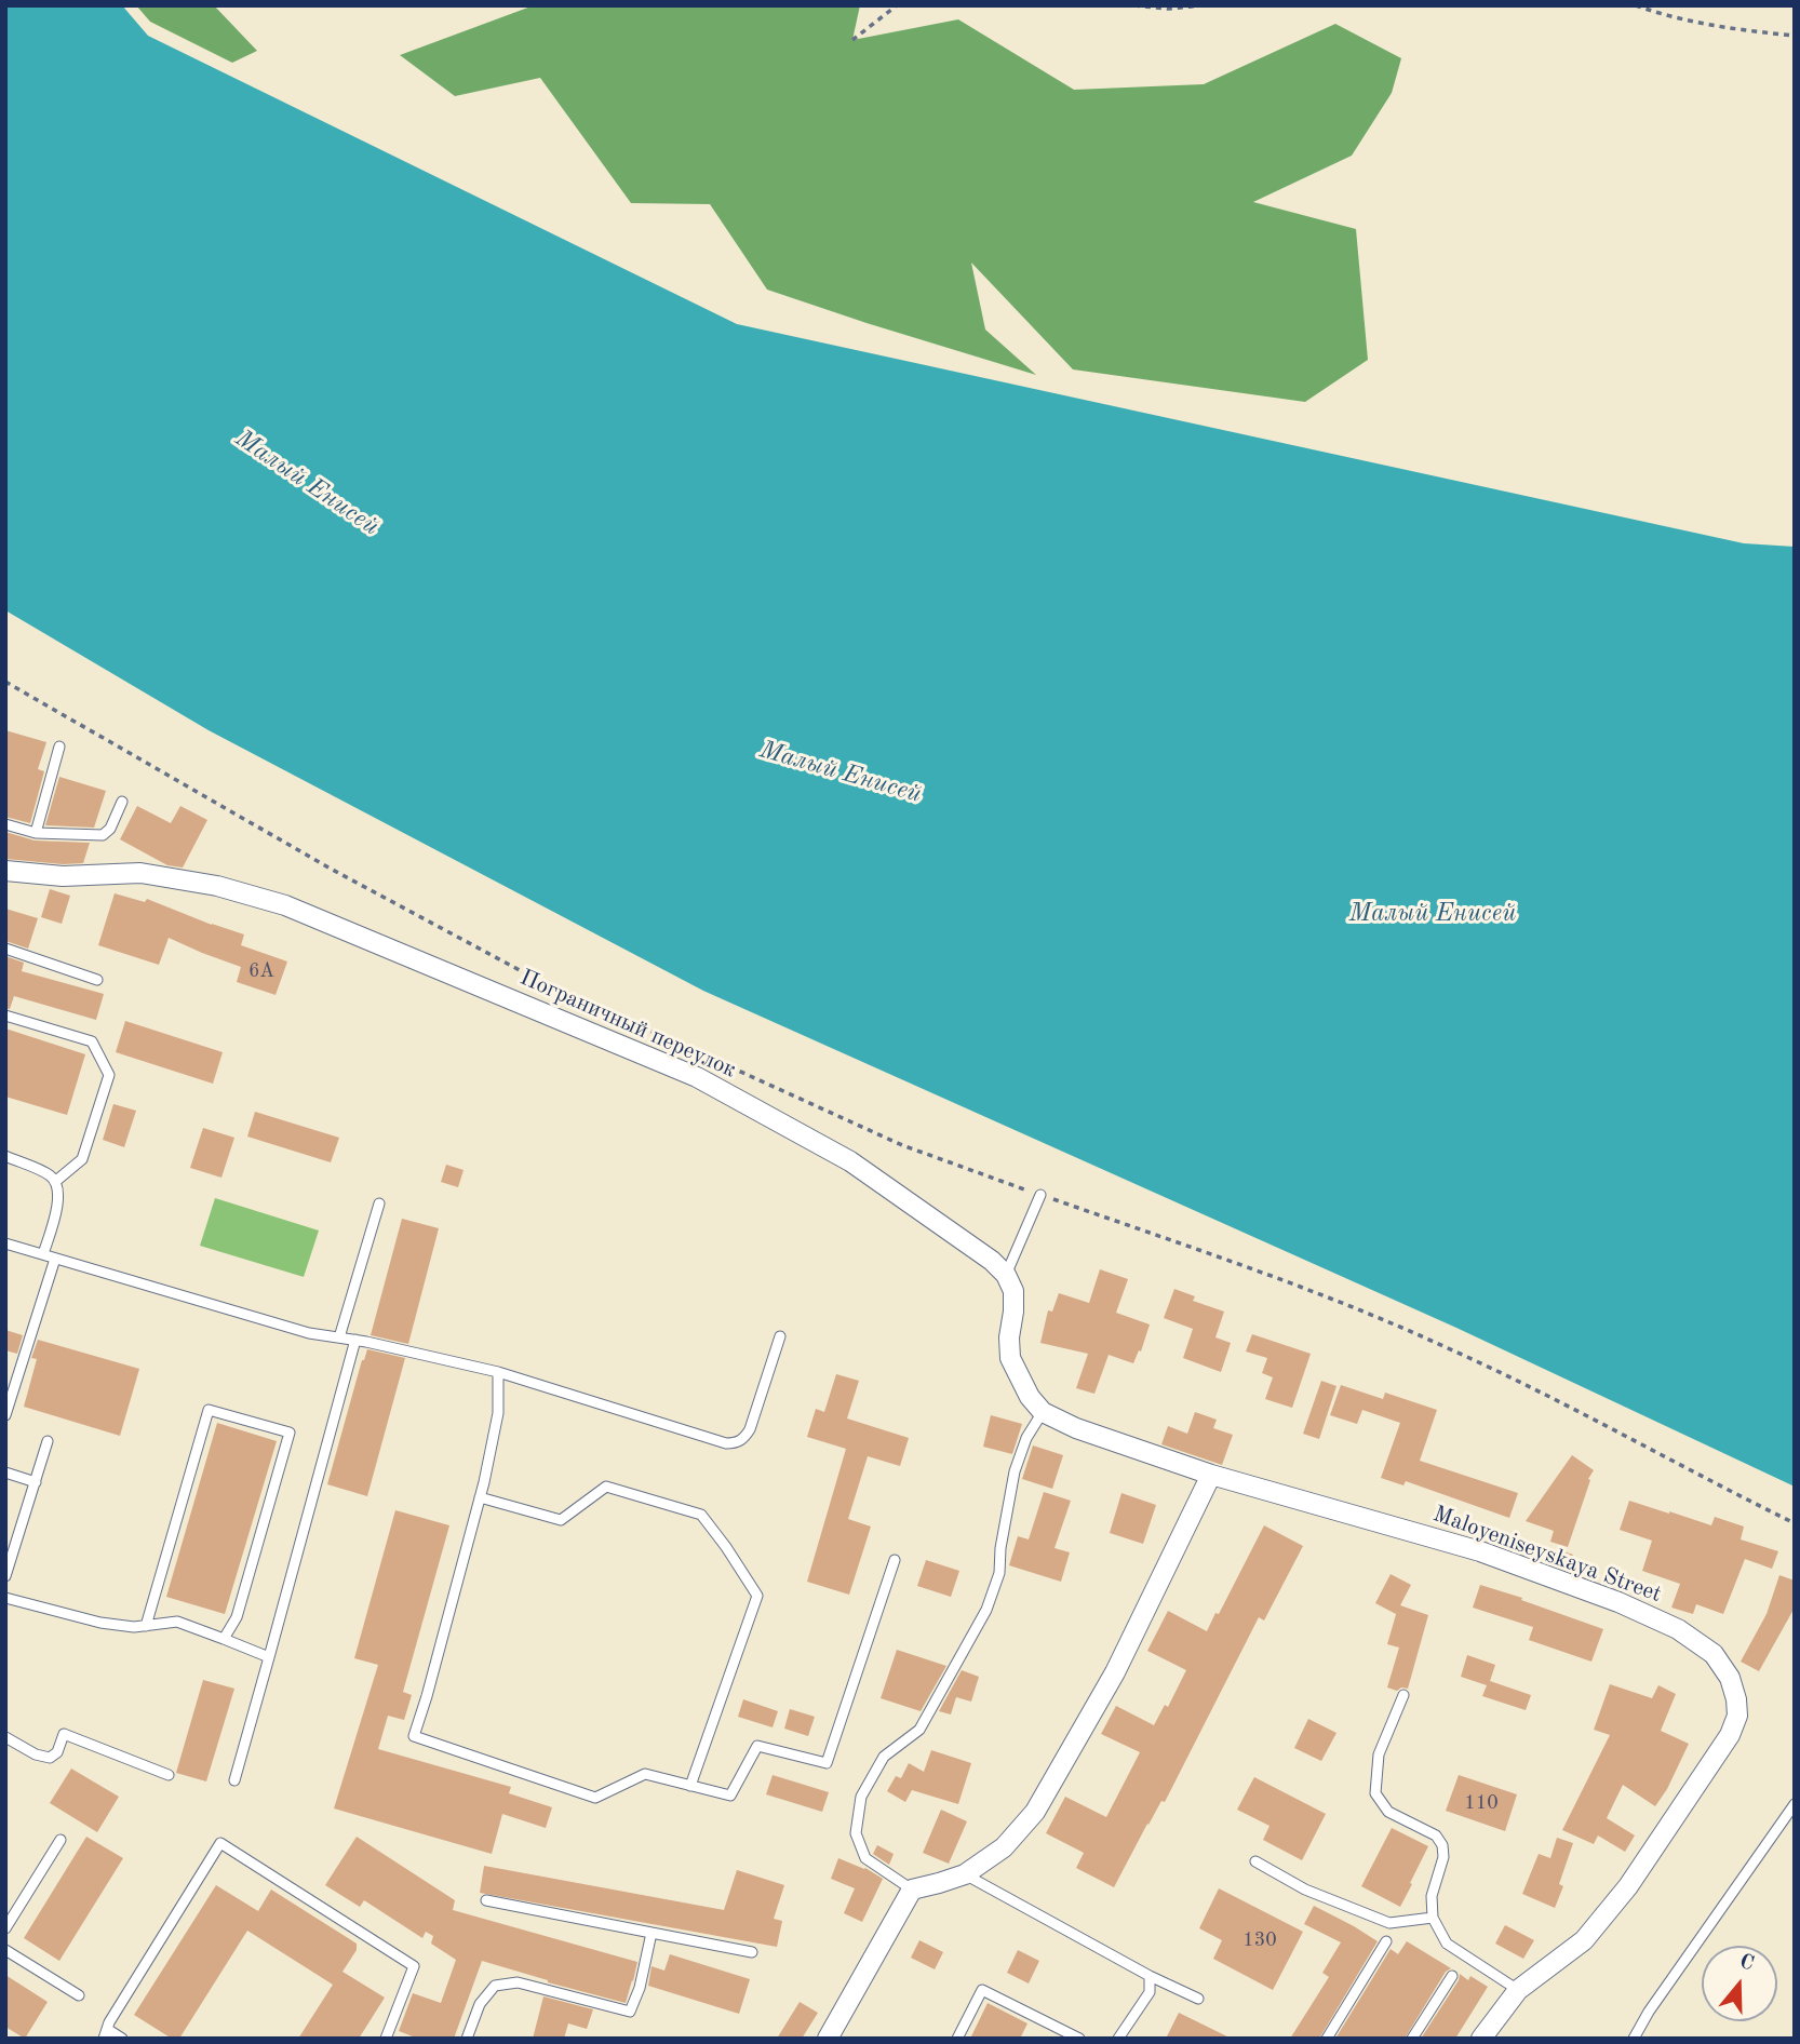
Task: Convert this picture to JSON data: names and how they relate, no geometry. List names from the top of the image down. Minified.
{"streets":{"street":["Пограничный переулок","Maloyeniseyskaya Street"]},"water":["Малый Енисей"],"house_numbers":["6А","110","130"],"north":"top"}
